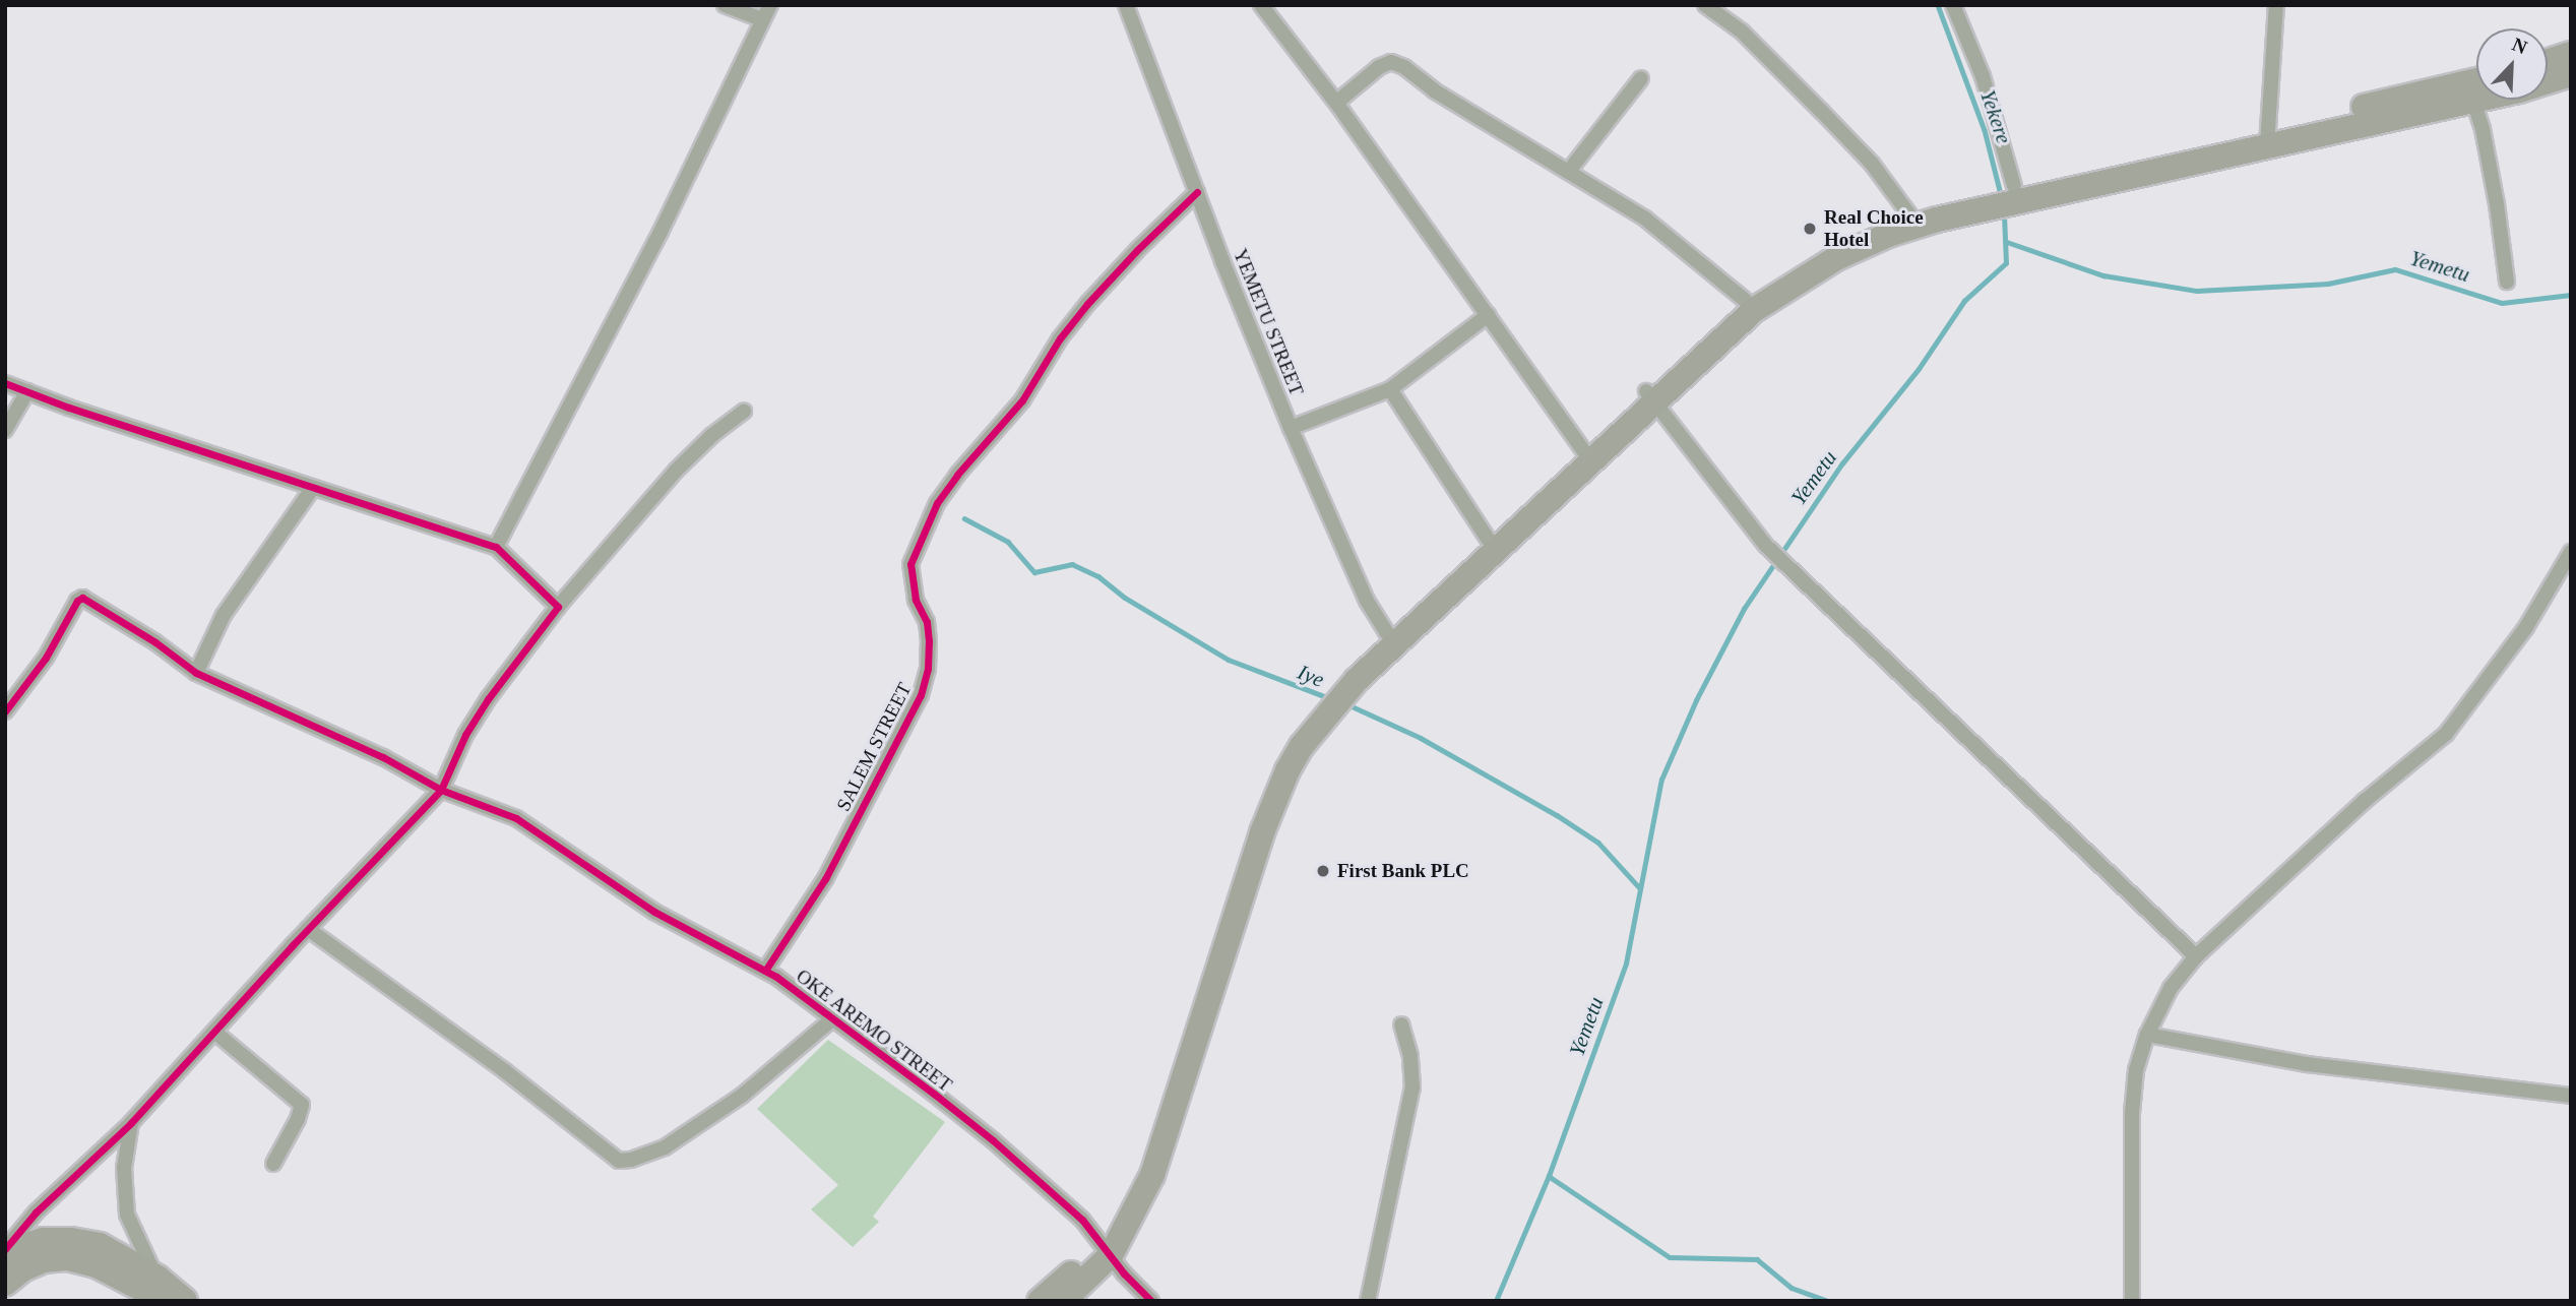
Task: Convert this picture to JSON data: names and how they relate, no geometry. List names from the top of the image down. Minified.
{"streets":{"street":["YEMETU STREET","SALEM STREET","OKE AREMO STREET"]},"crossings":[["YEMETU STREET","SALEM STREET"],["SALEM STREET","OKE AREMO STREET"]],"water":["Yekere","Yemetu","Iye"],"places":["Real Choice Hotel","First Bank PLC"],"north":"top right"}
